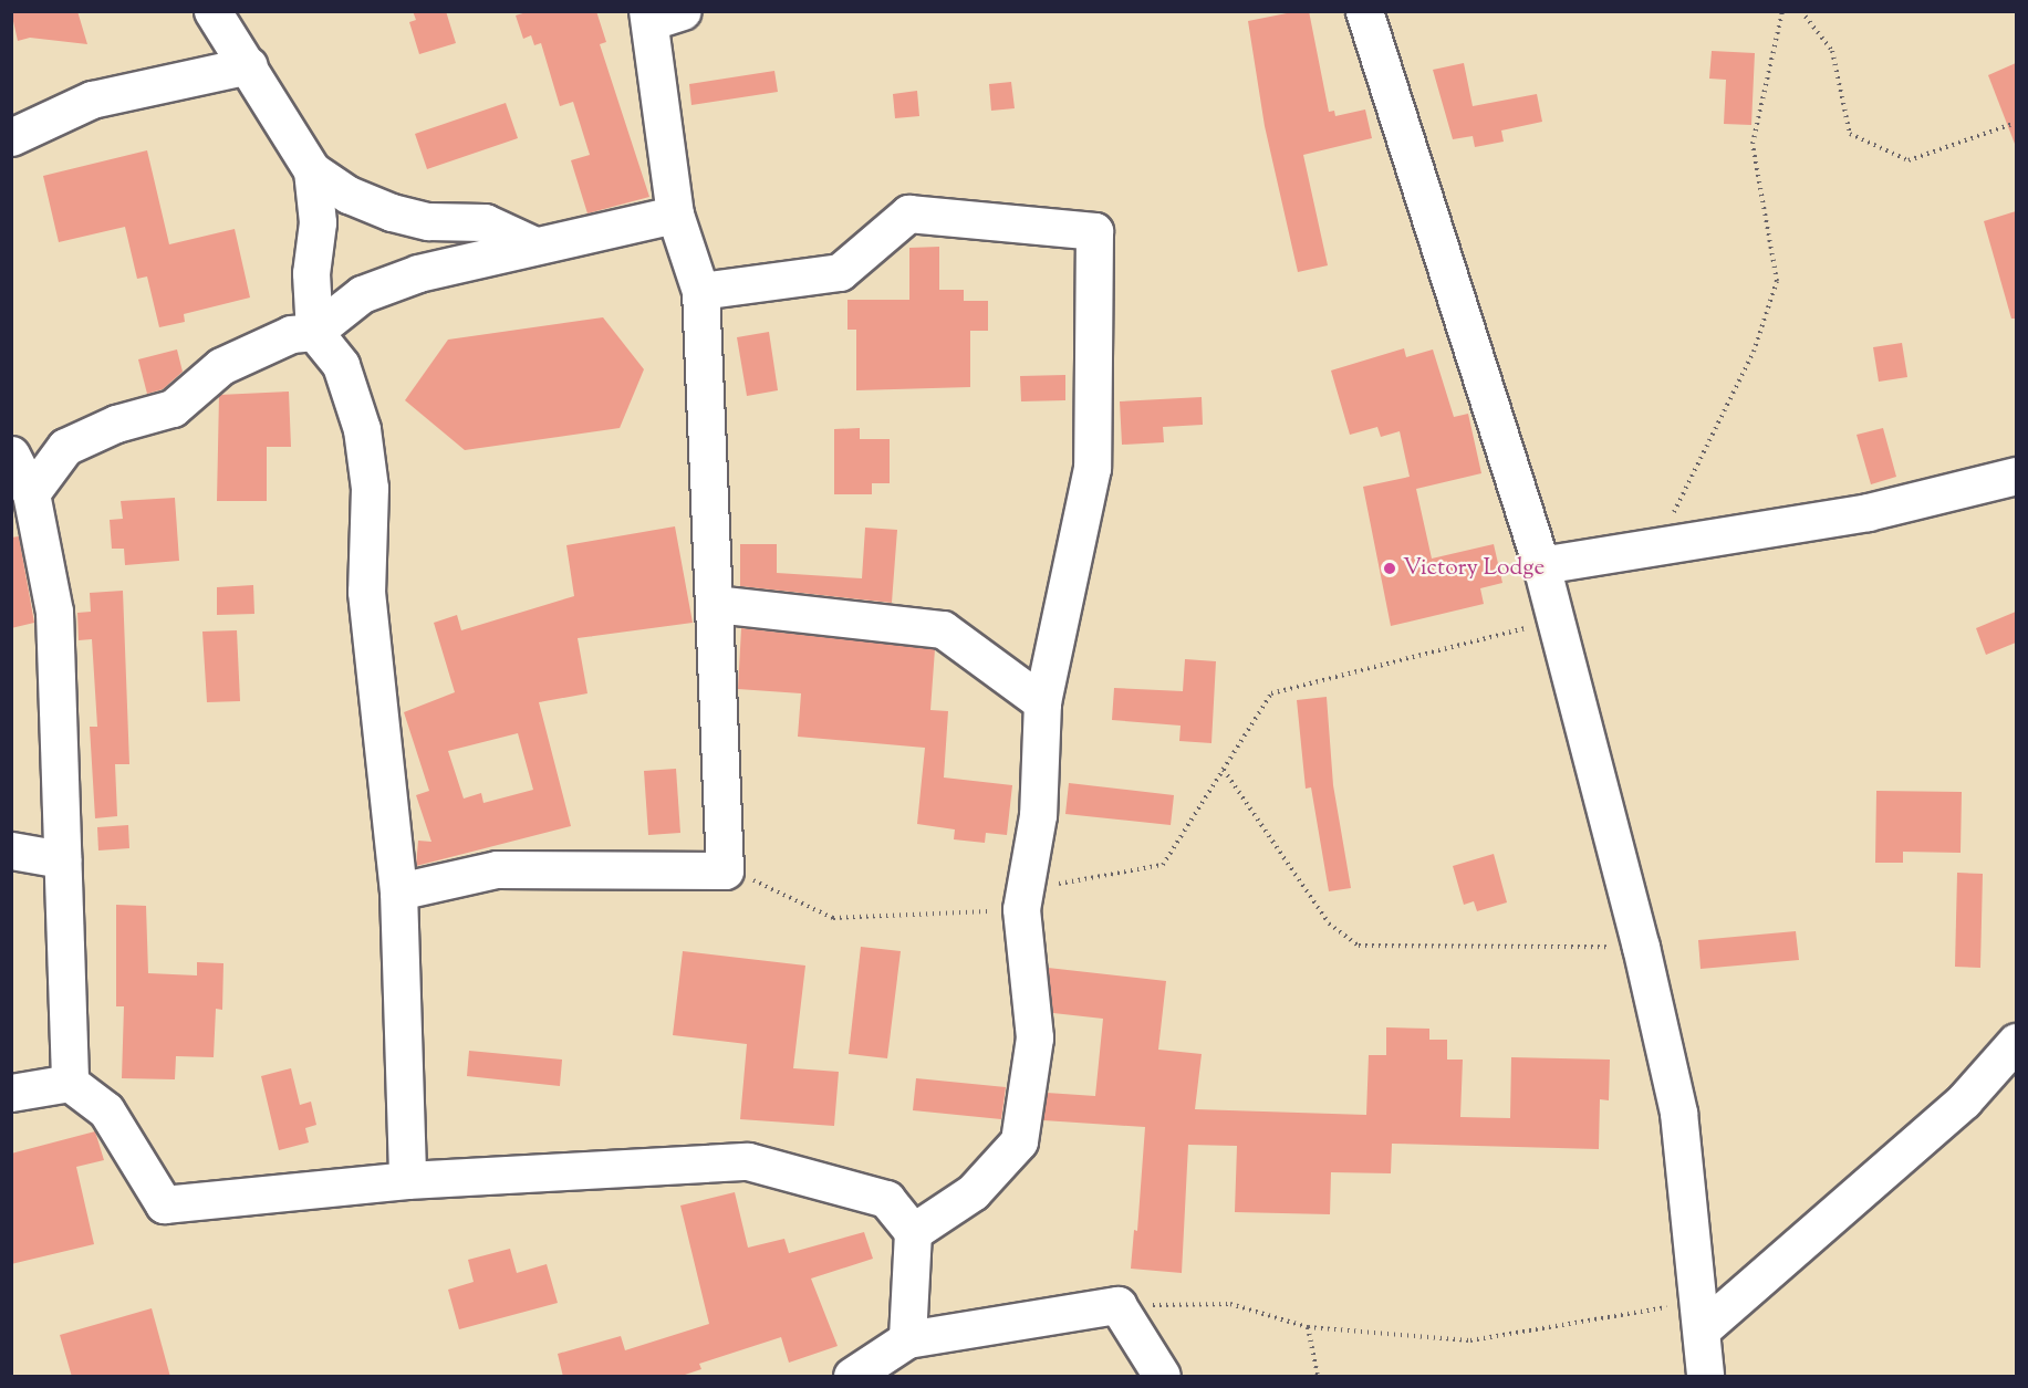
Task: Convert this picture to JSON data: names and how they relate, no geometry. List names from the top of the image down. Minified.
{"places":["Victory Lodge"]}
